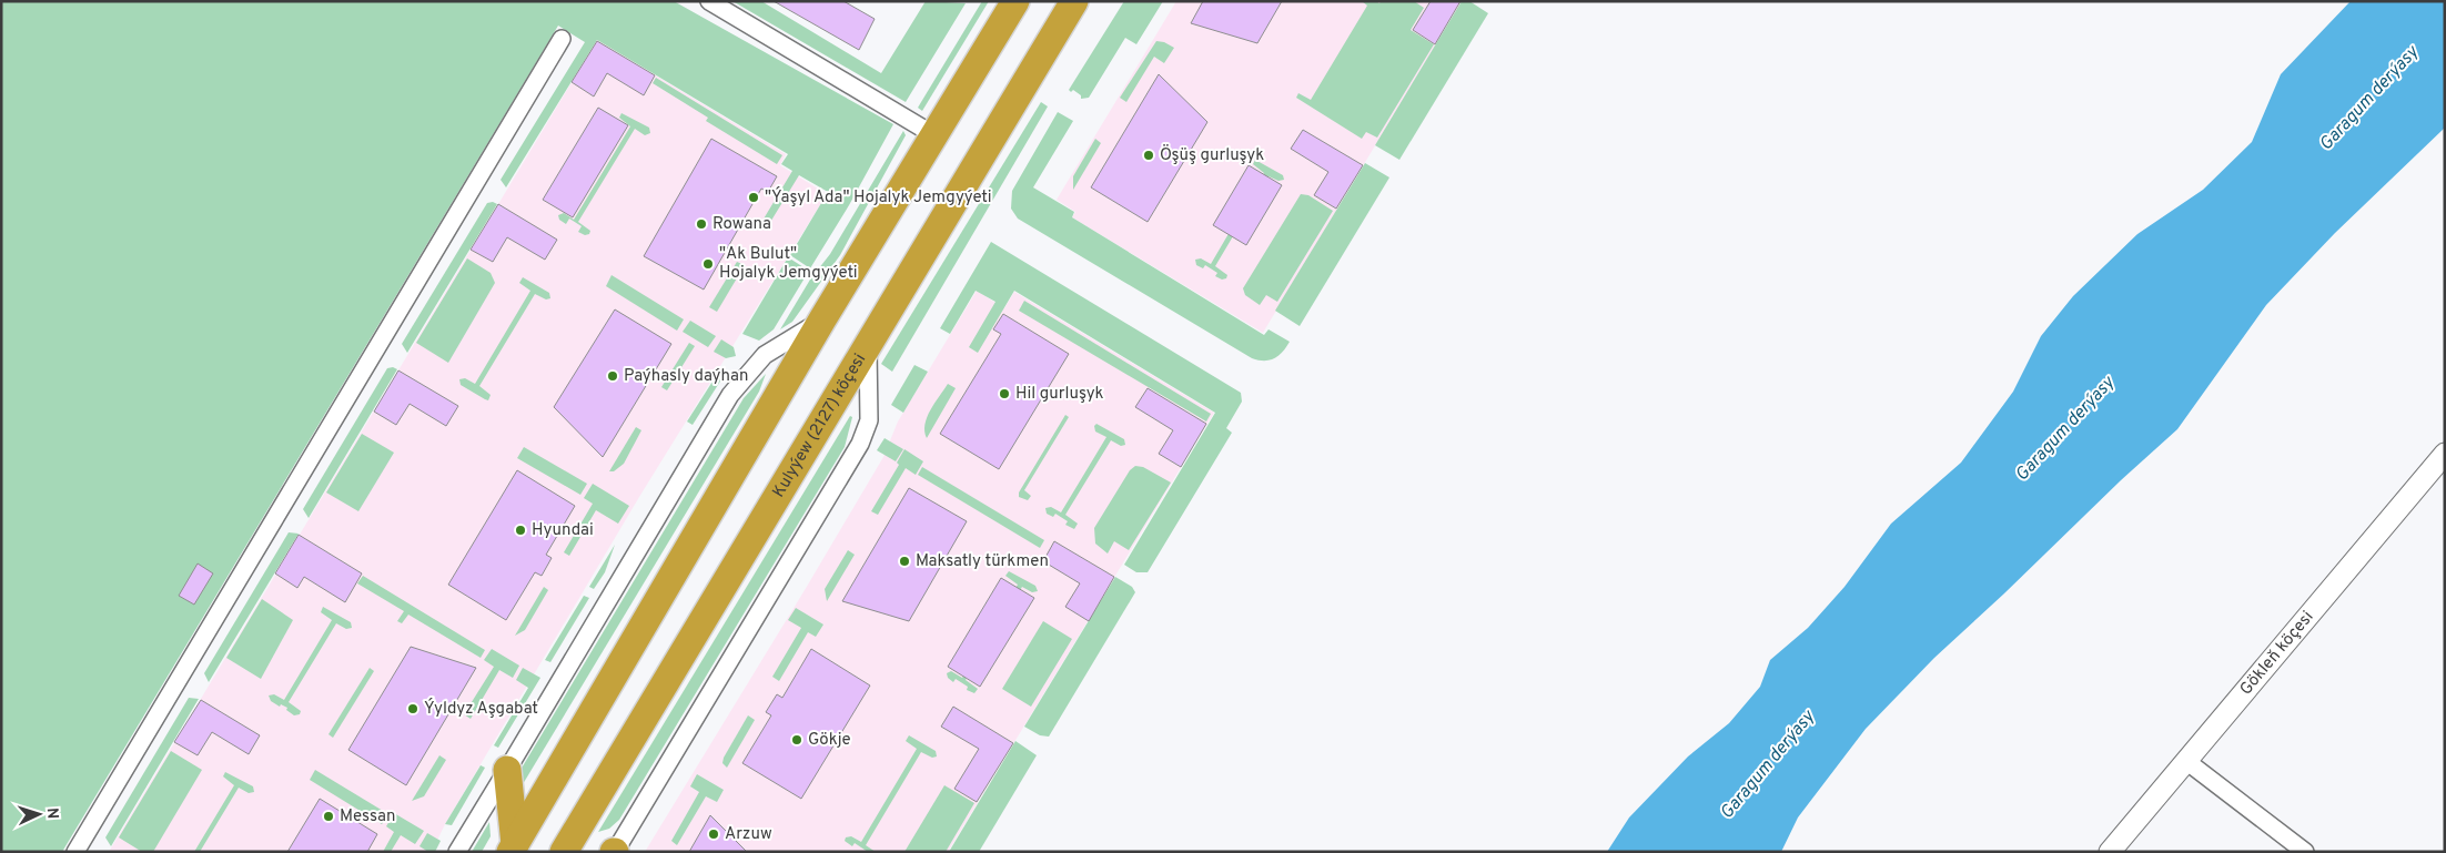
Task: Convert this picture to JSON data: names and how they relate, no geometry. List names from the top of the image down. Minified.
{"streets":{"highway":["Kulyýew (2127) köçesi"],"street":["Gökleň köçesi"]},"water":["Garagum derýasy"],"places":["Öşüş gurluşyk","\"Ýaşyl Ada\" Hojalyk Jemgyýeti","Rowana","\"Ak Bulut\" Hojalyk Jemgyýeti","Paýhasly daýhan","Hil gurluşyk","Hyundai","Maksatly türkmen","Ýyldyz Aşgabat","Gökje","Messan","Arzuw"],"north":"right"}
